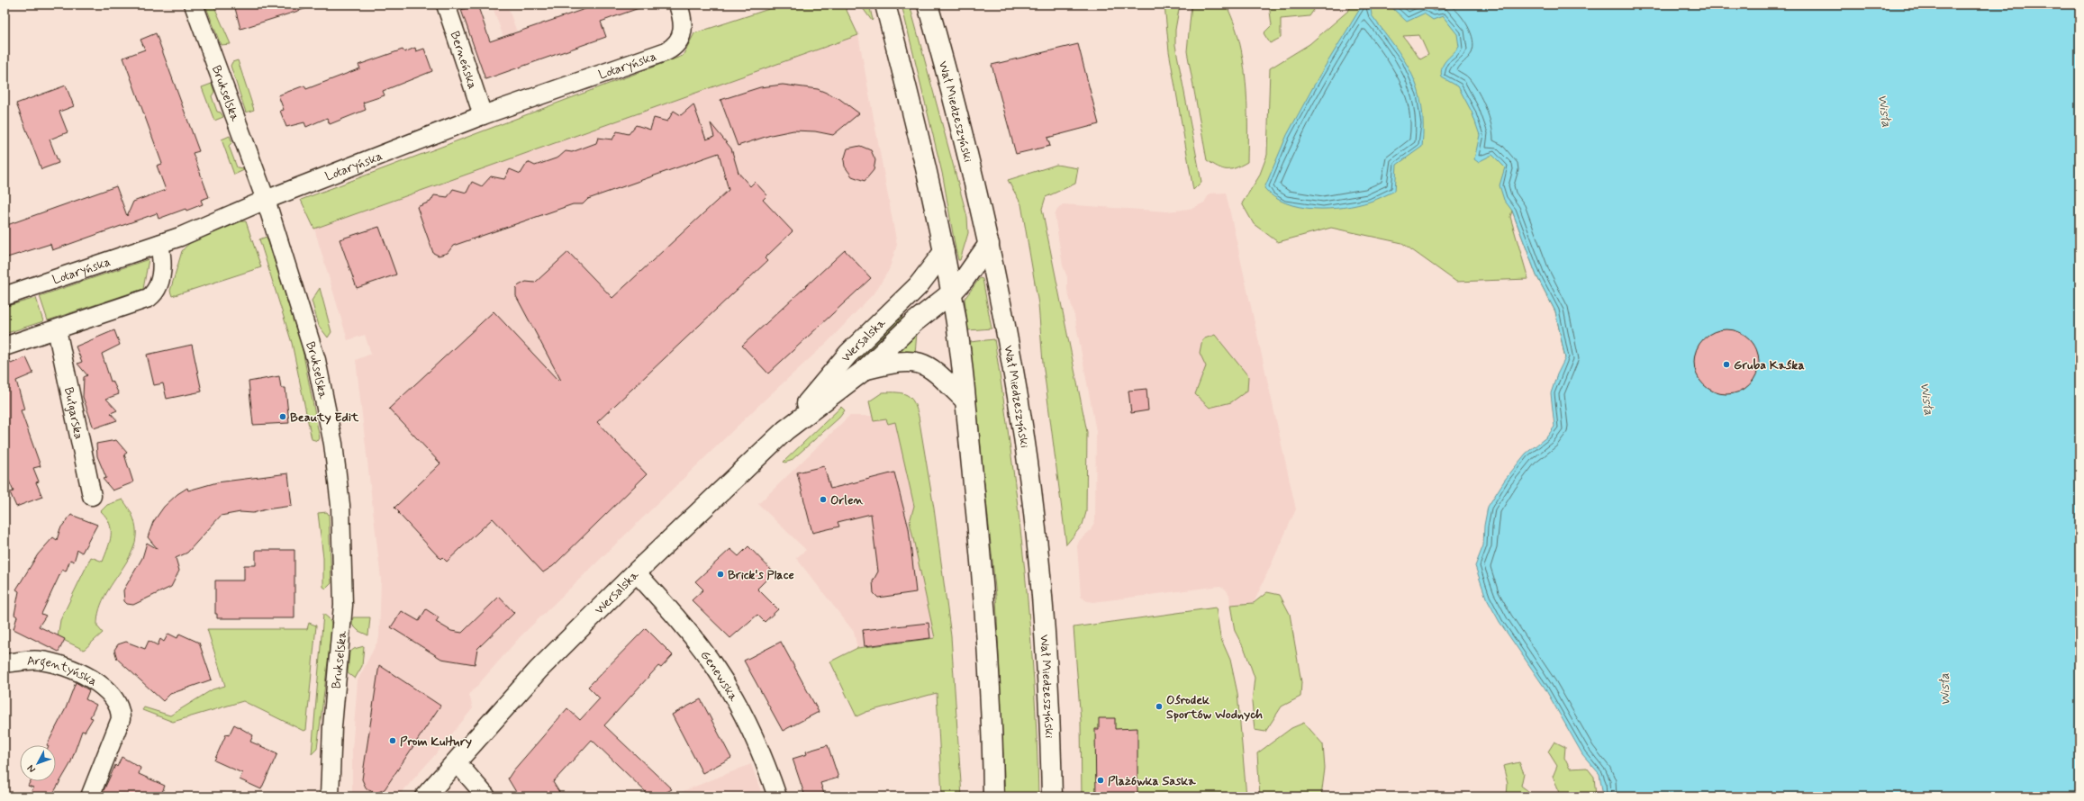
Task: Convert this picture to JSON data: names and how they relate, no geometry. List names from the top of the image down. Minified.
{"streets":{"main road":["Wał Miedzeszyński","Wersalska"],"street":["Berneńska","Lotaryńska","Brukselska","Bułgarska","Argentyńska","Genewska"]},"crossings":[["Berneńska","Lotaryńska"],["Lotaryńska","Brukselska"],["Wał Miedzeszyński","Wersalska"],["Wersalska","Genewska"]],"water":["Wisła"],"places":["Gruba Kaśka","Beauty Edit","Orlen","Brick's Place","Ośrodek Sportów Wodnych","Prom Kultury","Plażówka Saska"],"north":"bottom left"}
